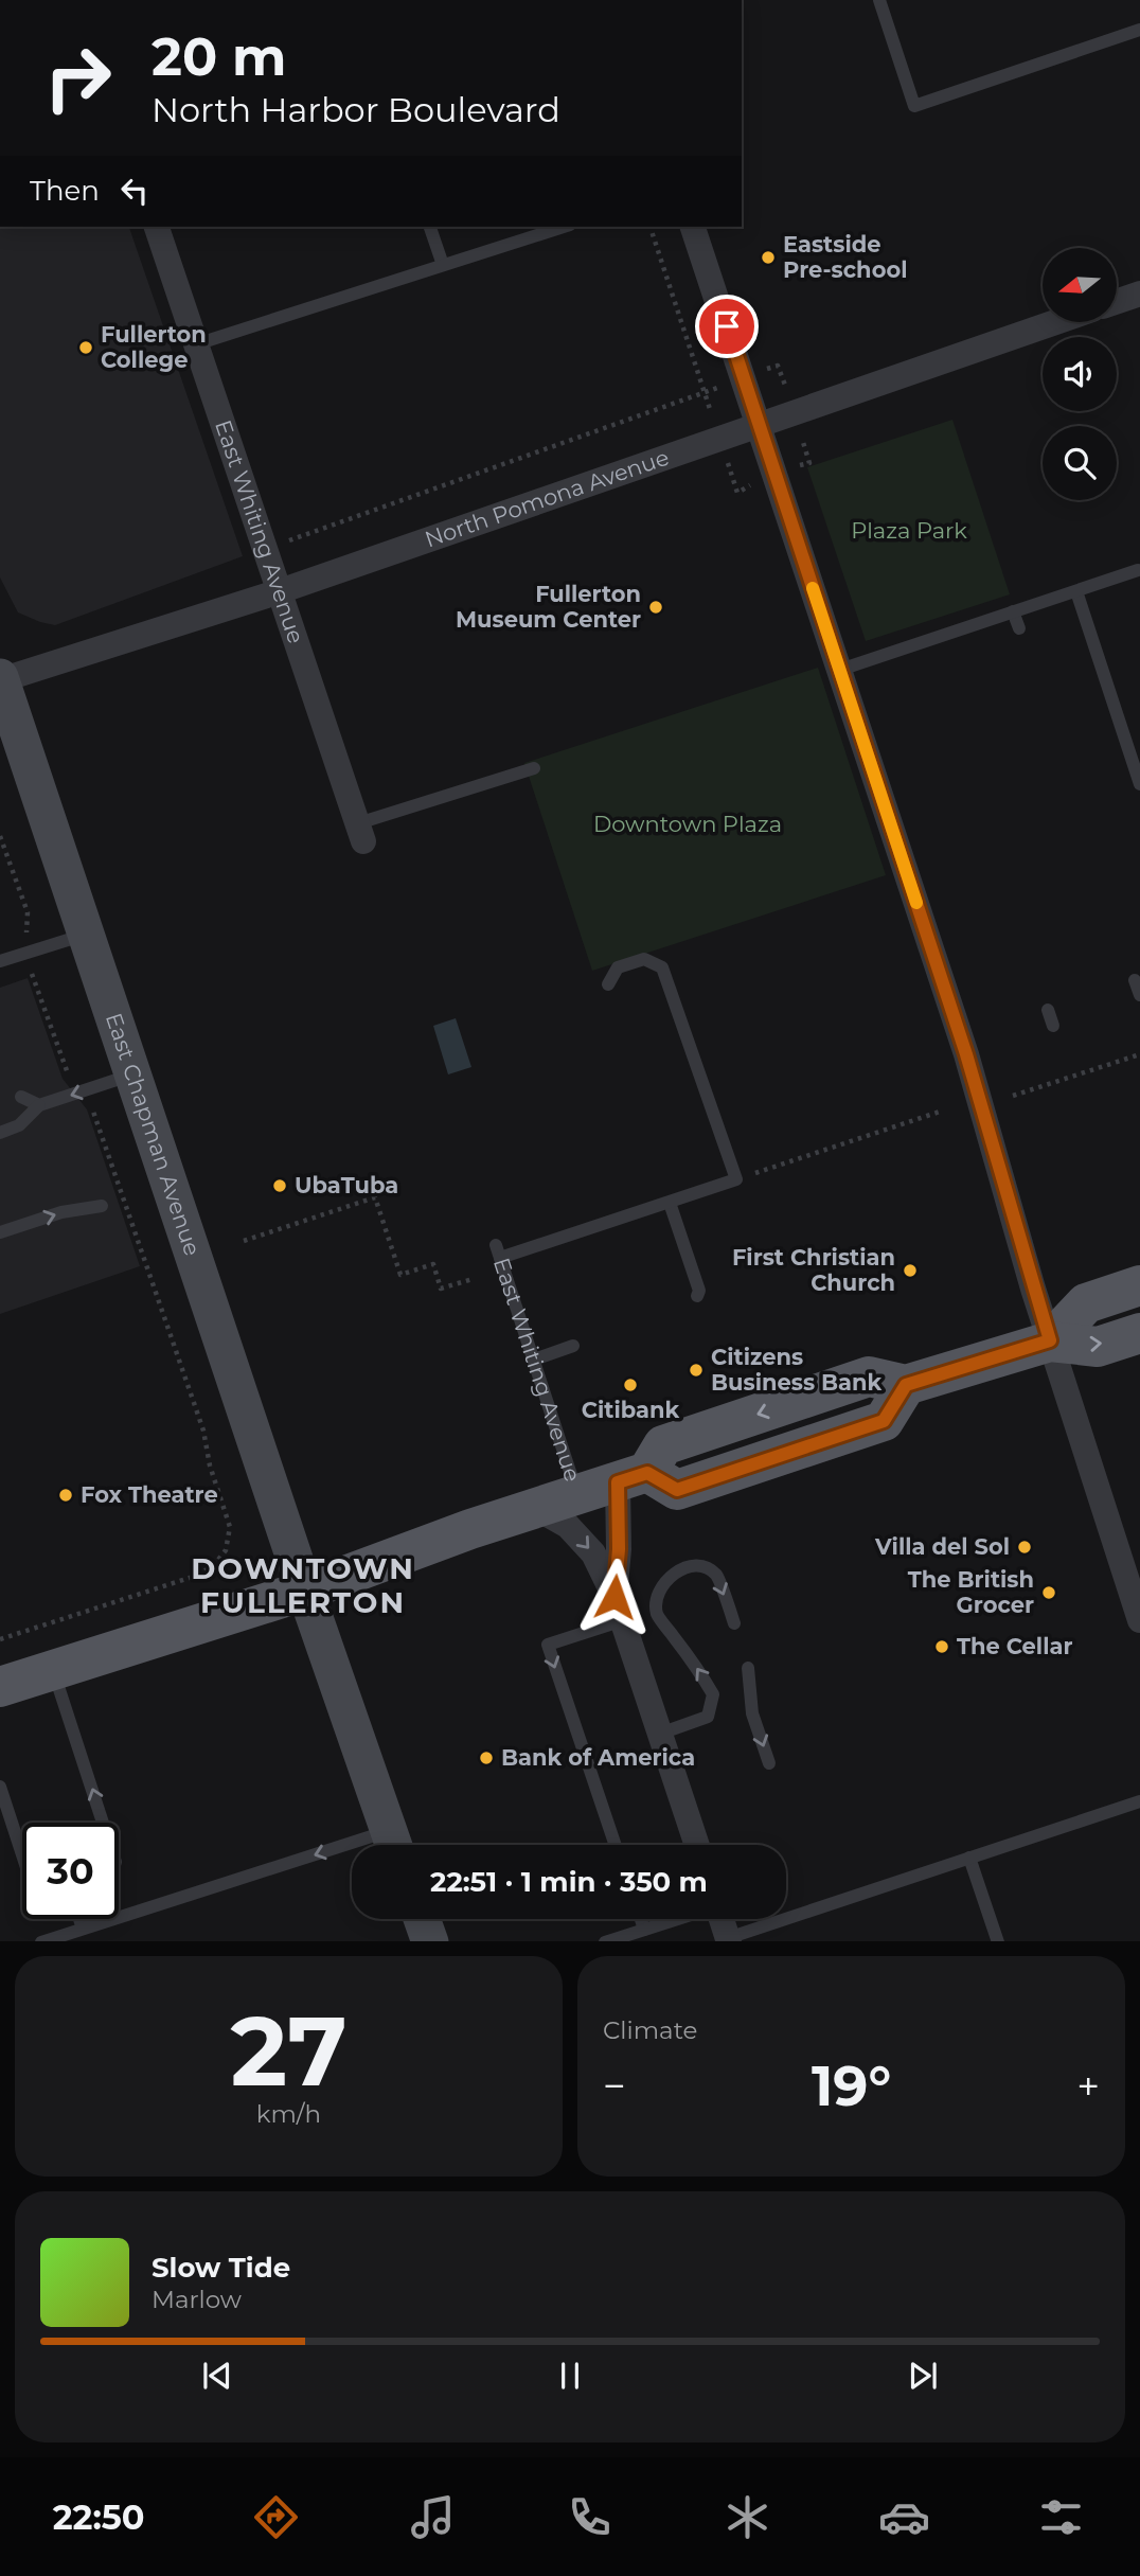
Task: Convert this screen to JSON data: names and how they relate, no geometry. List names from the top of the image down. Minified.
{"streets":{"main road":["East Chapman Avenue"],"street":["North Pomona Avenue","East Whiting Avenue"]},"crossings":[["North Pomona Avenue","East Whiting Avenue"],["North Pomona Avenue","East Chapman Avenue"]],"districts":["DOWNTOWN FULLERTON"],"parks":["Plaza Park","Downtown Plaza"],"places":["Eastside Pre-school","Fullerton College","Fullerton Museum Center","UbaTuba","First Christian Church","Citizens Business Bank","Citibank","Fox Theatre","Villa del Sol","The British Grocer","The Cellar","Bank of America"],"north":"left","page":{"turn":["20 m","North Harbor Boulevard"],"then":"Then","limit":"30","trip":"22:51 · 1 min · 350 m","tile":[["27","km/h"],"Climate"],"heat":["−","19°","+"],"song":["Slow Tide","Marlow"],"tabs":"22:50"}}
